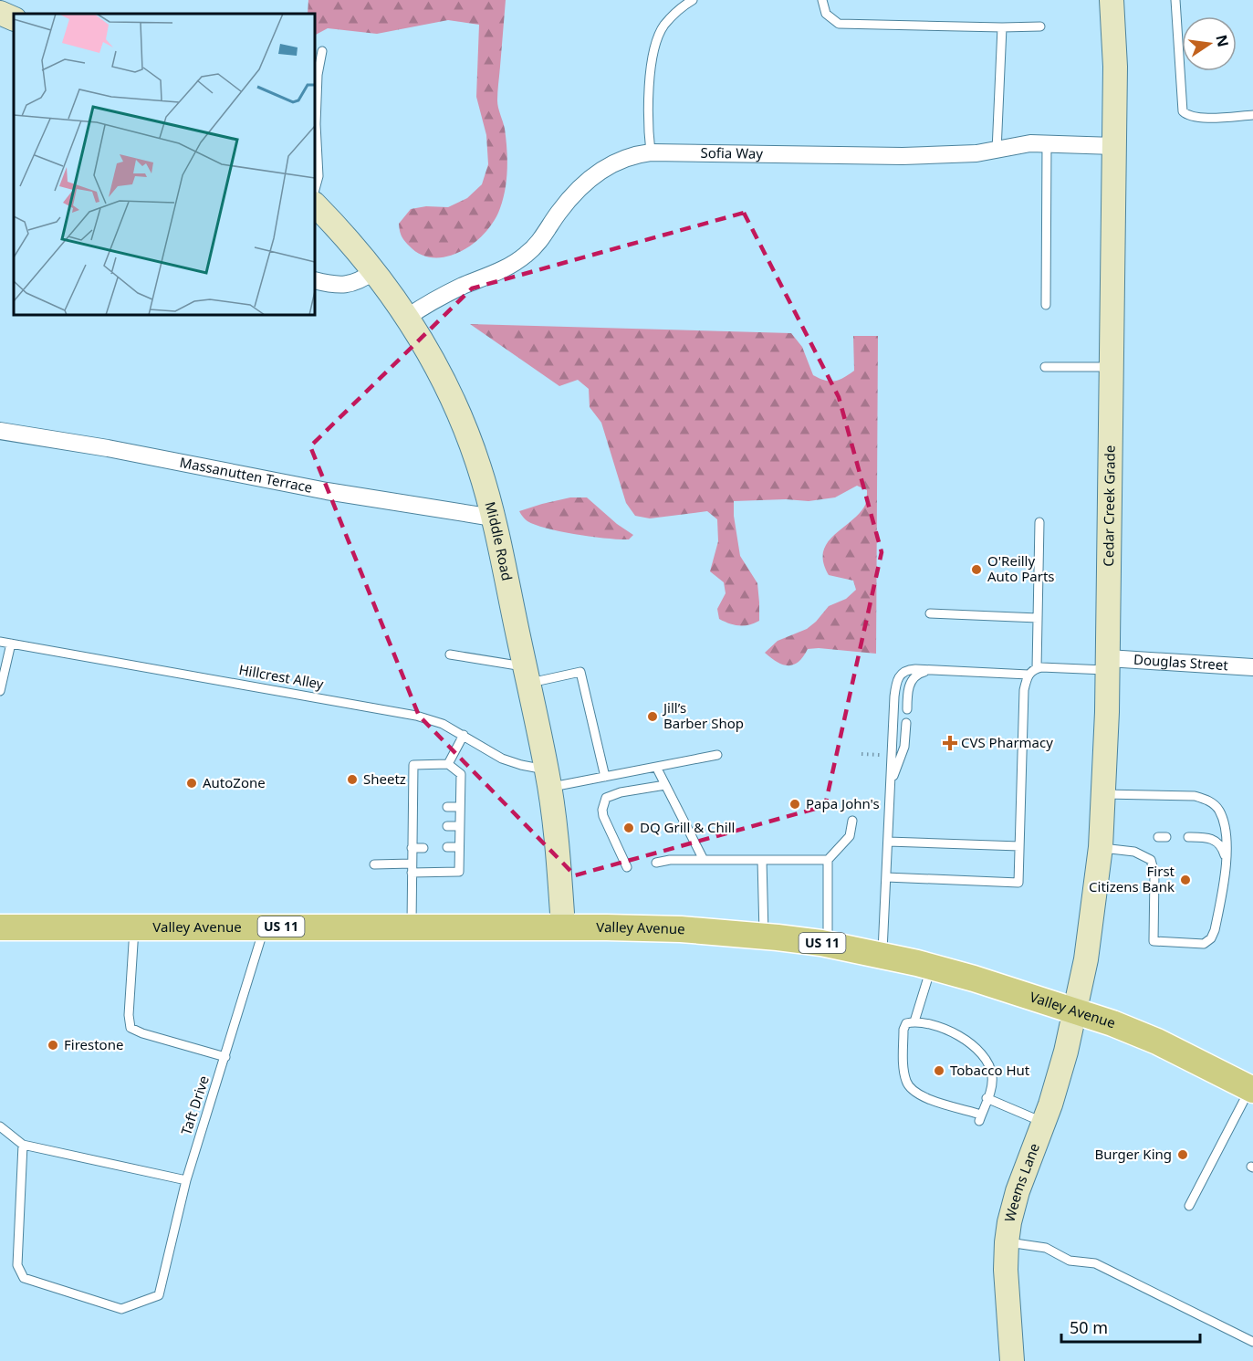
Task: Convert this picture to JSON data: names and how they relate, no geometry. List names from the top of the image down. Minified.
{"streets":{"main road":["Cedar Creek Grade","Middle Road","US 11","Valley Avenue","Weems Lane"],"street":["Sofia Way","Massanutten Terrace","Douglas Street"],"lane":["Hillcrest Alley","Taft Drive"]},"crossings":[["Sofia Way","Cedar Creek Grade"],["Sofia Way","Middle Road"],["Massanutten Terrace","Middle Road"],["Cedar Creek Grade","Douglas Street"],["Cedar Creek Grade","Valley Avenue"],["Cedar Creek Grade","Weems Lane"],["Middle Road","Hillcrest Alley"],["Middle Road","Valley Avenue"],["Valley Avenue","Taft Drive"],["Valley Avenue","Weems Lane"]],"places":{"other":["O'Reilly Auto Parts","Jill’s Barber Shop","Sheetz","AutoZone","Papa John's","DQ Grill & Chill","First Citizens Bank","Firestone","Tobacco Hut","Burger King"],"health":["CVS Pharmacy"]},"scale_bar":"50 m","north":"right"}
